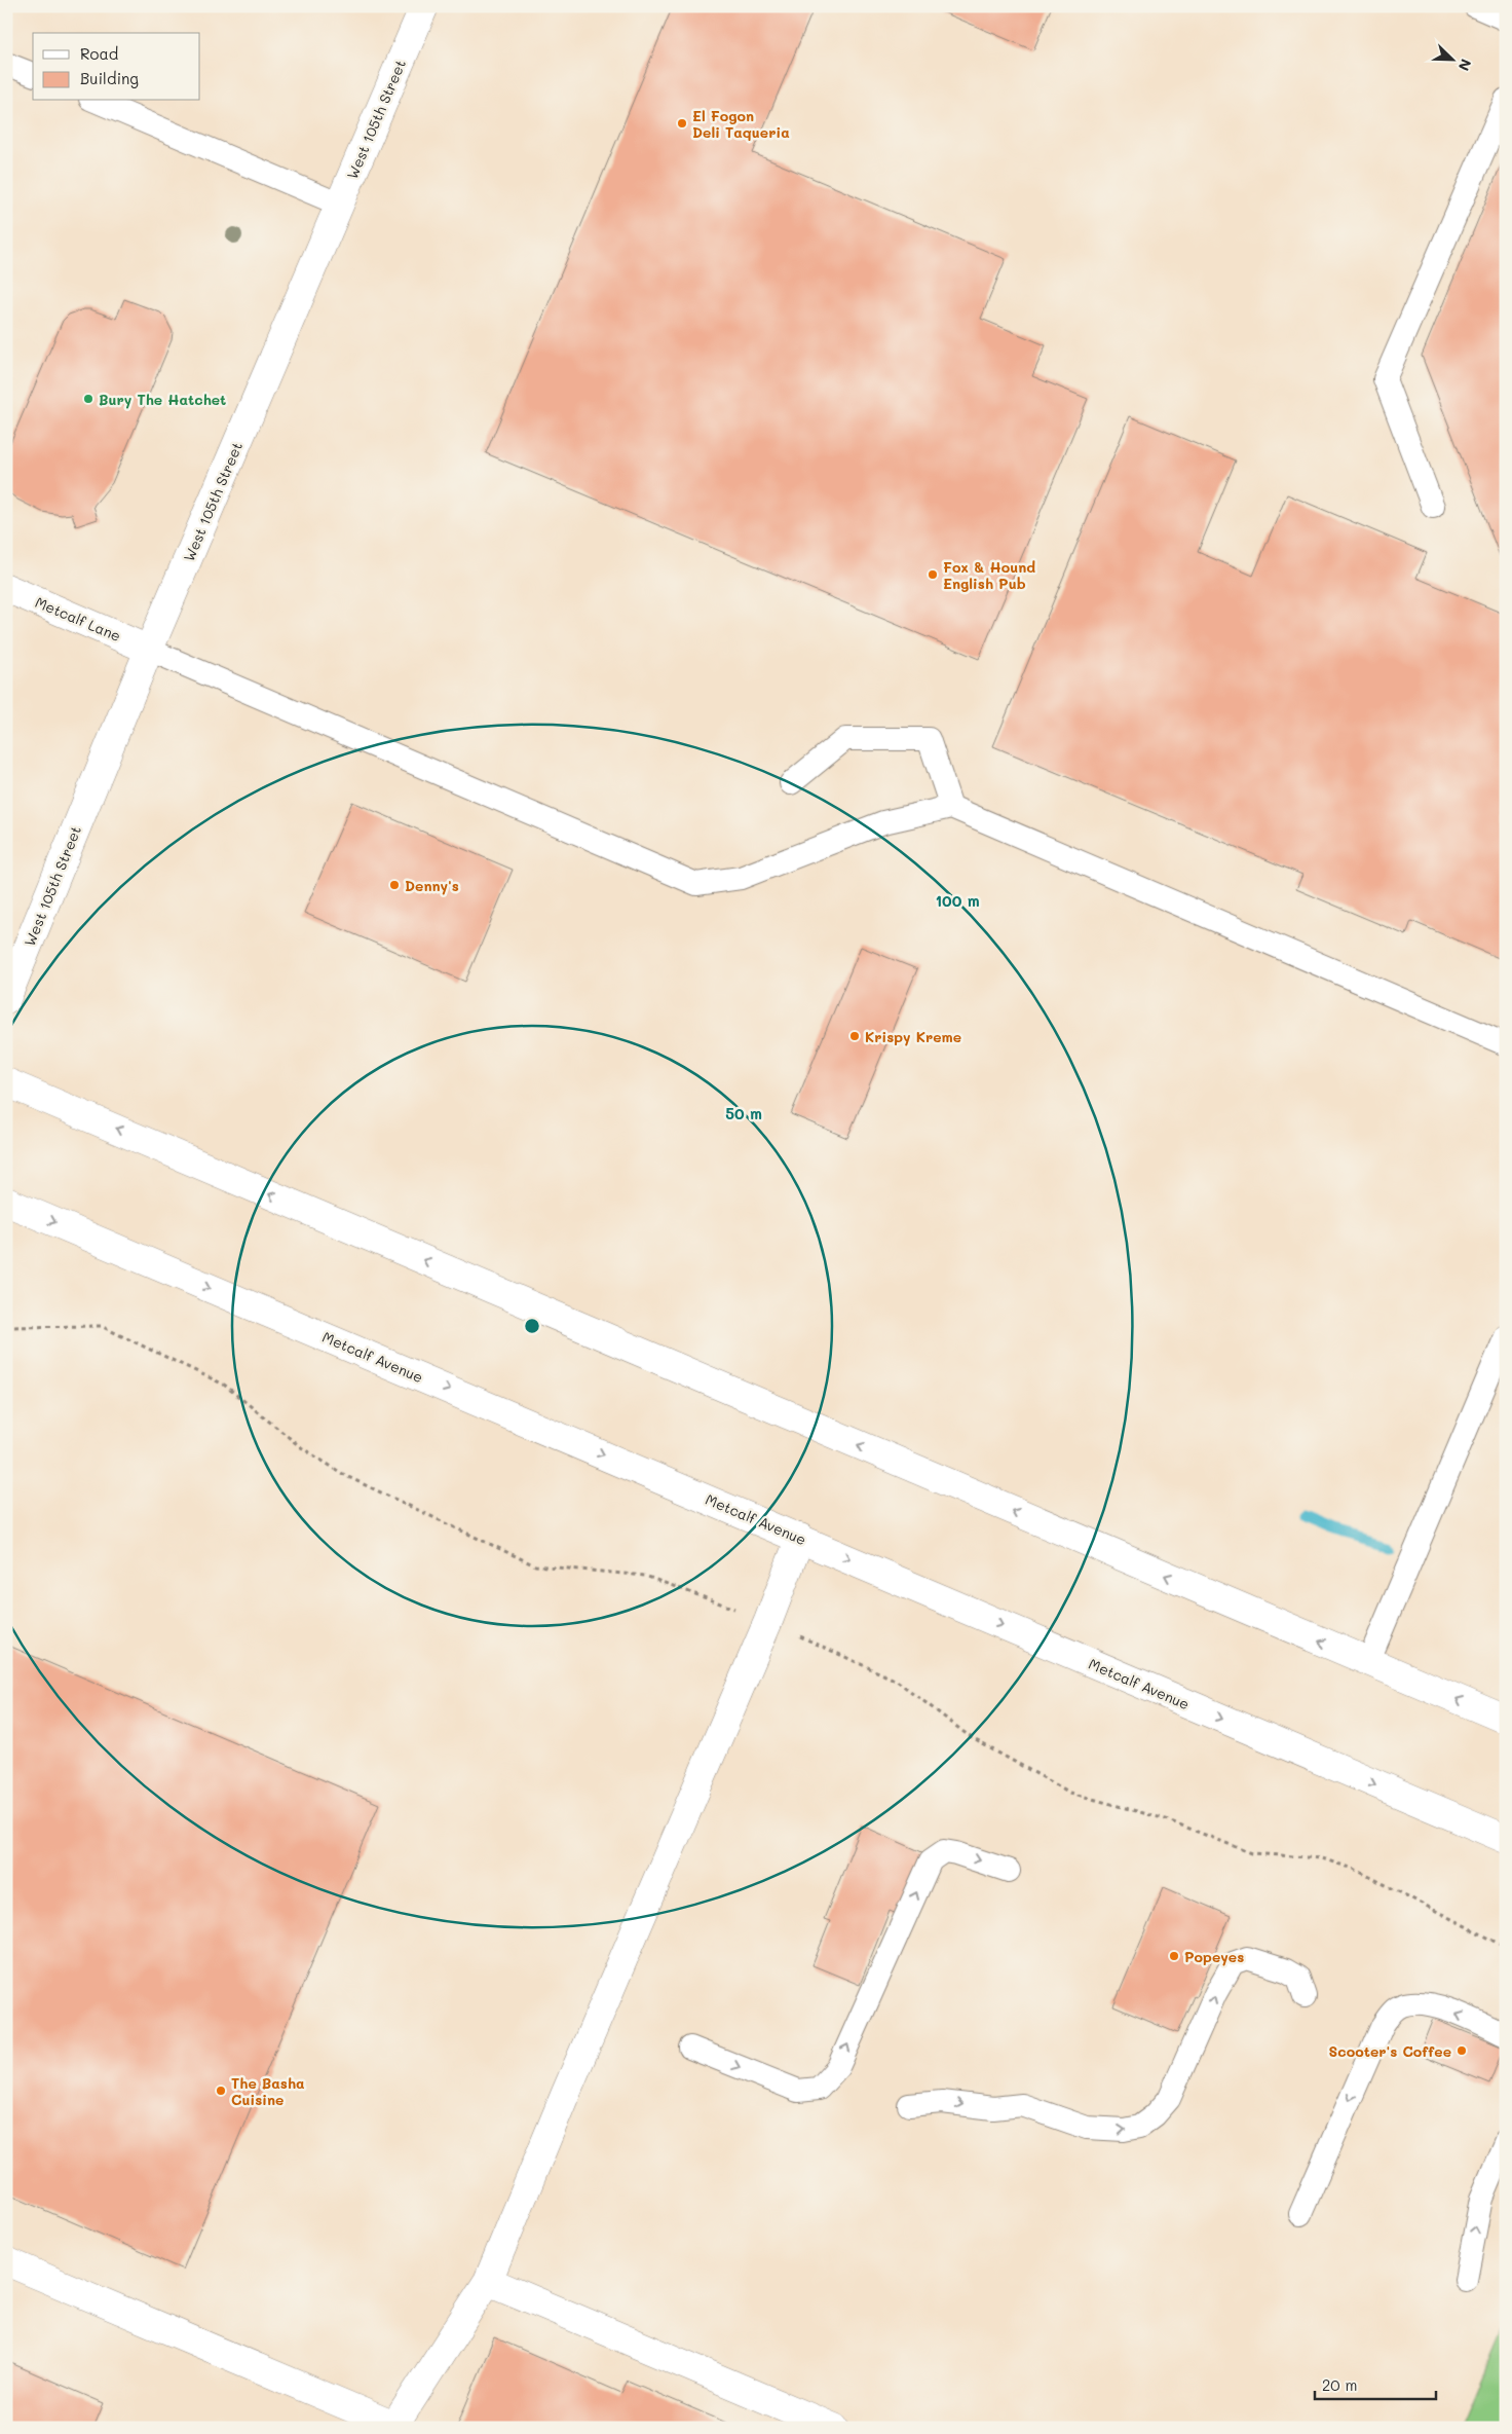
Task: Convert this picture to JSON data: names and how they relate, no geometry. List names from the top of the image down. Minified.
{"streets":{"main road":["West 105th Street","Metcalf Lane","Metcalf Avenue"]},"crossings":[["West 105th Street","Metcalf Lane"]],"places":["El Fogon Deli Taqueria","Bury The Hatchet","Fox & Hound English Pub","Denny's","Krispy Kreme","Popeyes","Scooter's Coffee","The Basha Cuisine"],"legend":["Road","Building"],"scale_bar":"20 m","north":"bottom right","rings":["100 m","50 m"]}
